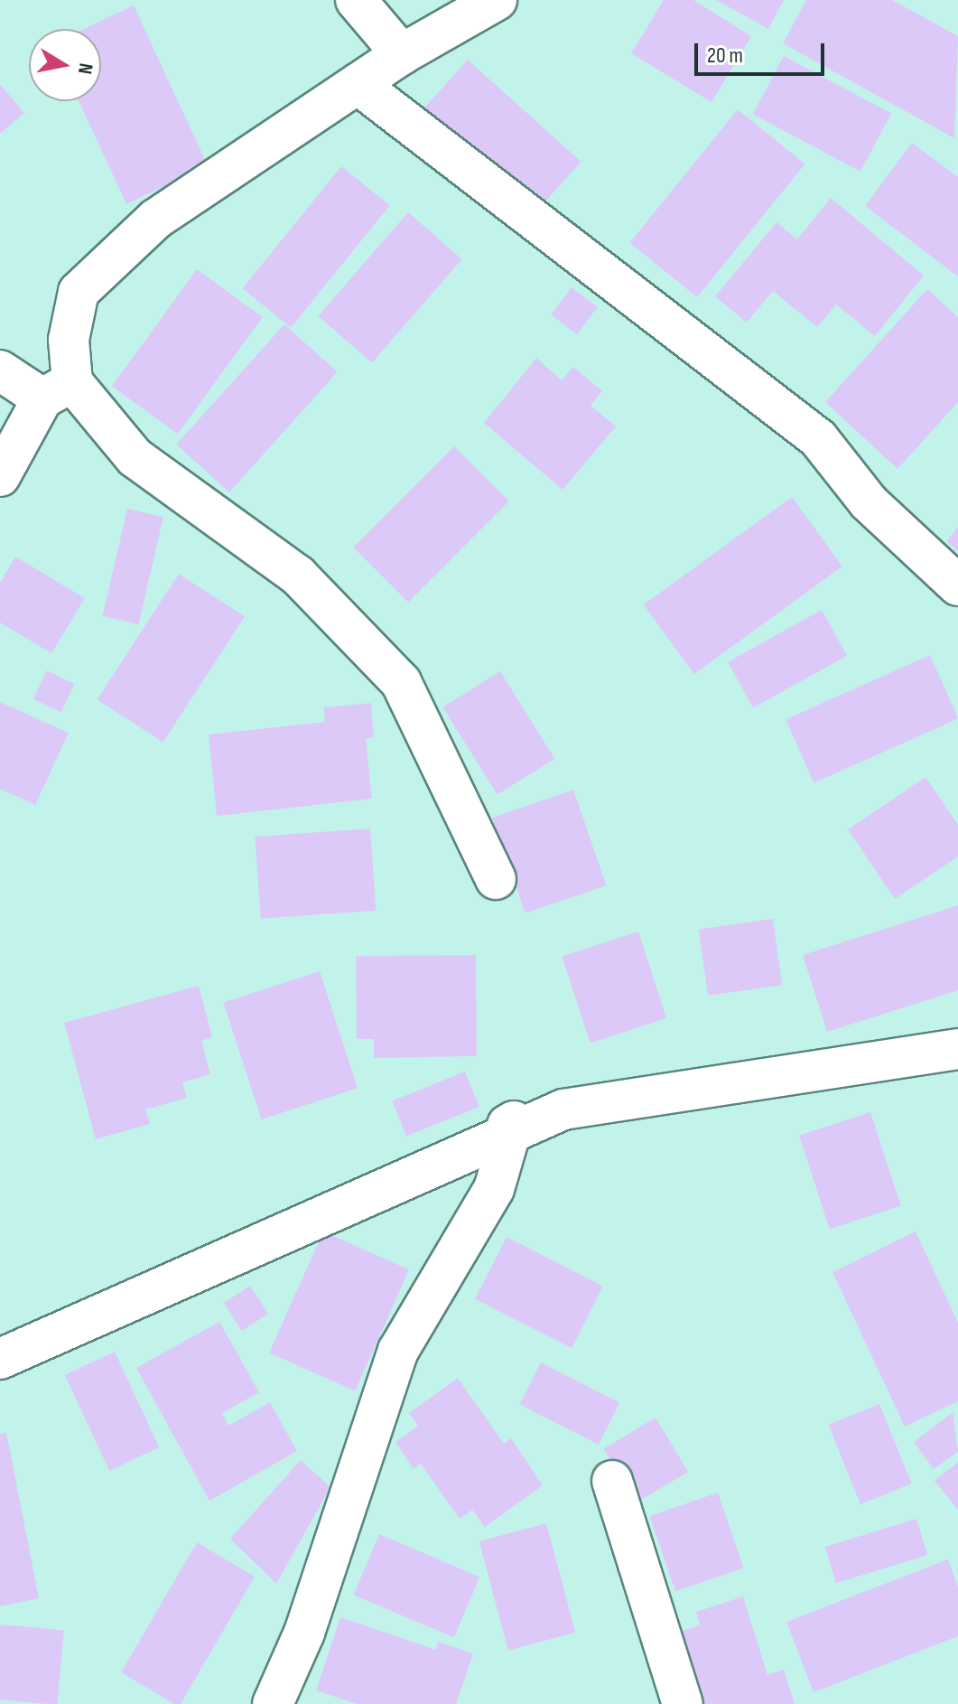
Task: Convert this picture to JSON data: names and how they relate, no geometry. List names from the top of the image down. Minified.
{"scale_bar":"20 m","north":"right"}
